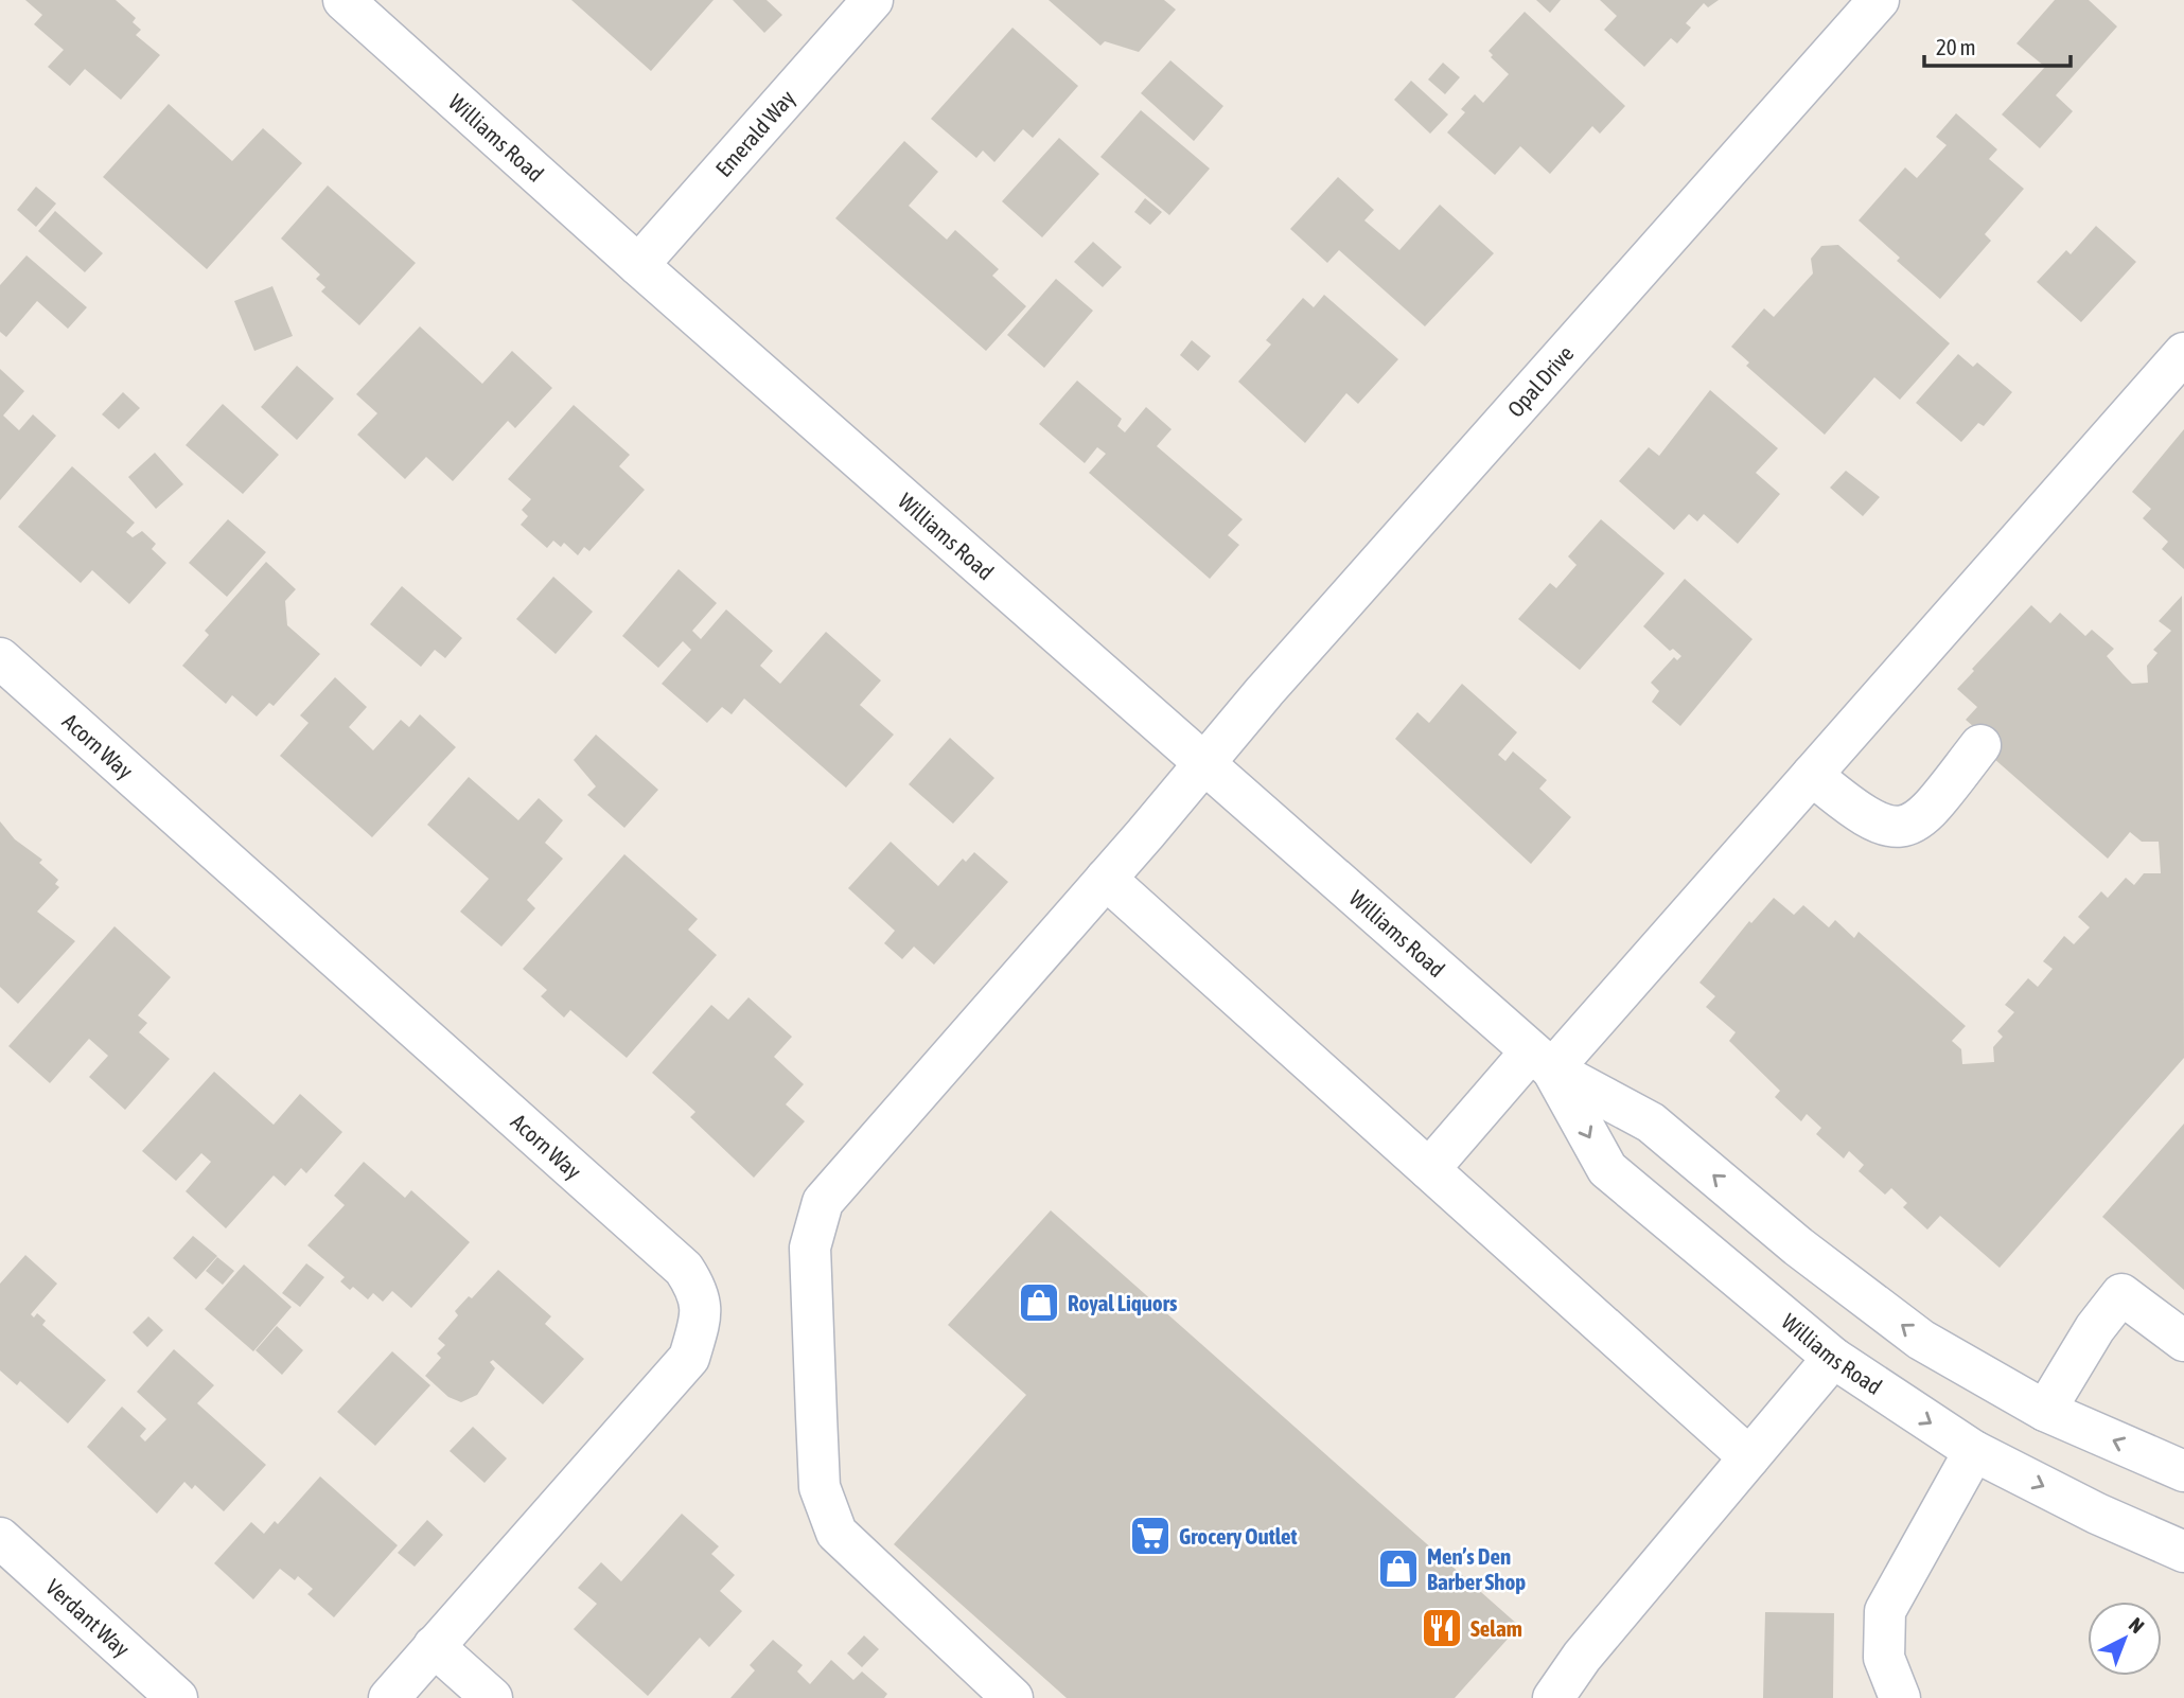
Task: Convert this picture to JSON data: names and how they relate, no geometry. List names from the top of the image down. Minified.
{"streets":{"street":["Emerald Way","Williams Road","Opal Drive","Acorn Way","Verdant Way"]},"crossings":[["Emerald Way","Williams Road"],["Williams Road","Opal Drive"]],"places":{"shop":["Royal Liquors","Men’s Den Barber Shop"],"supermarket":["Grocery Outlet"],"restaurant":["Selam"]},"scale_bar":"20 m","north":"top right"}
